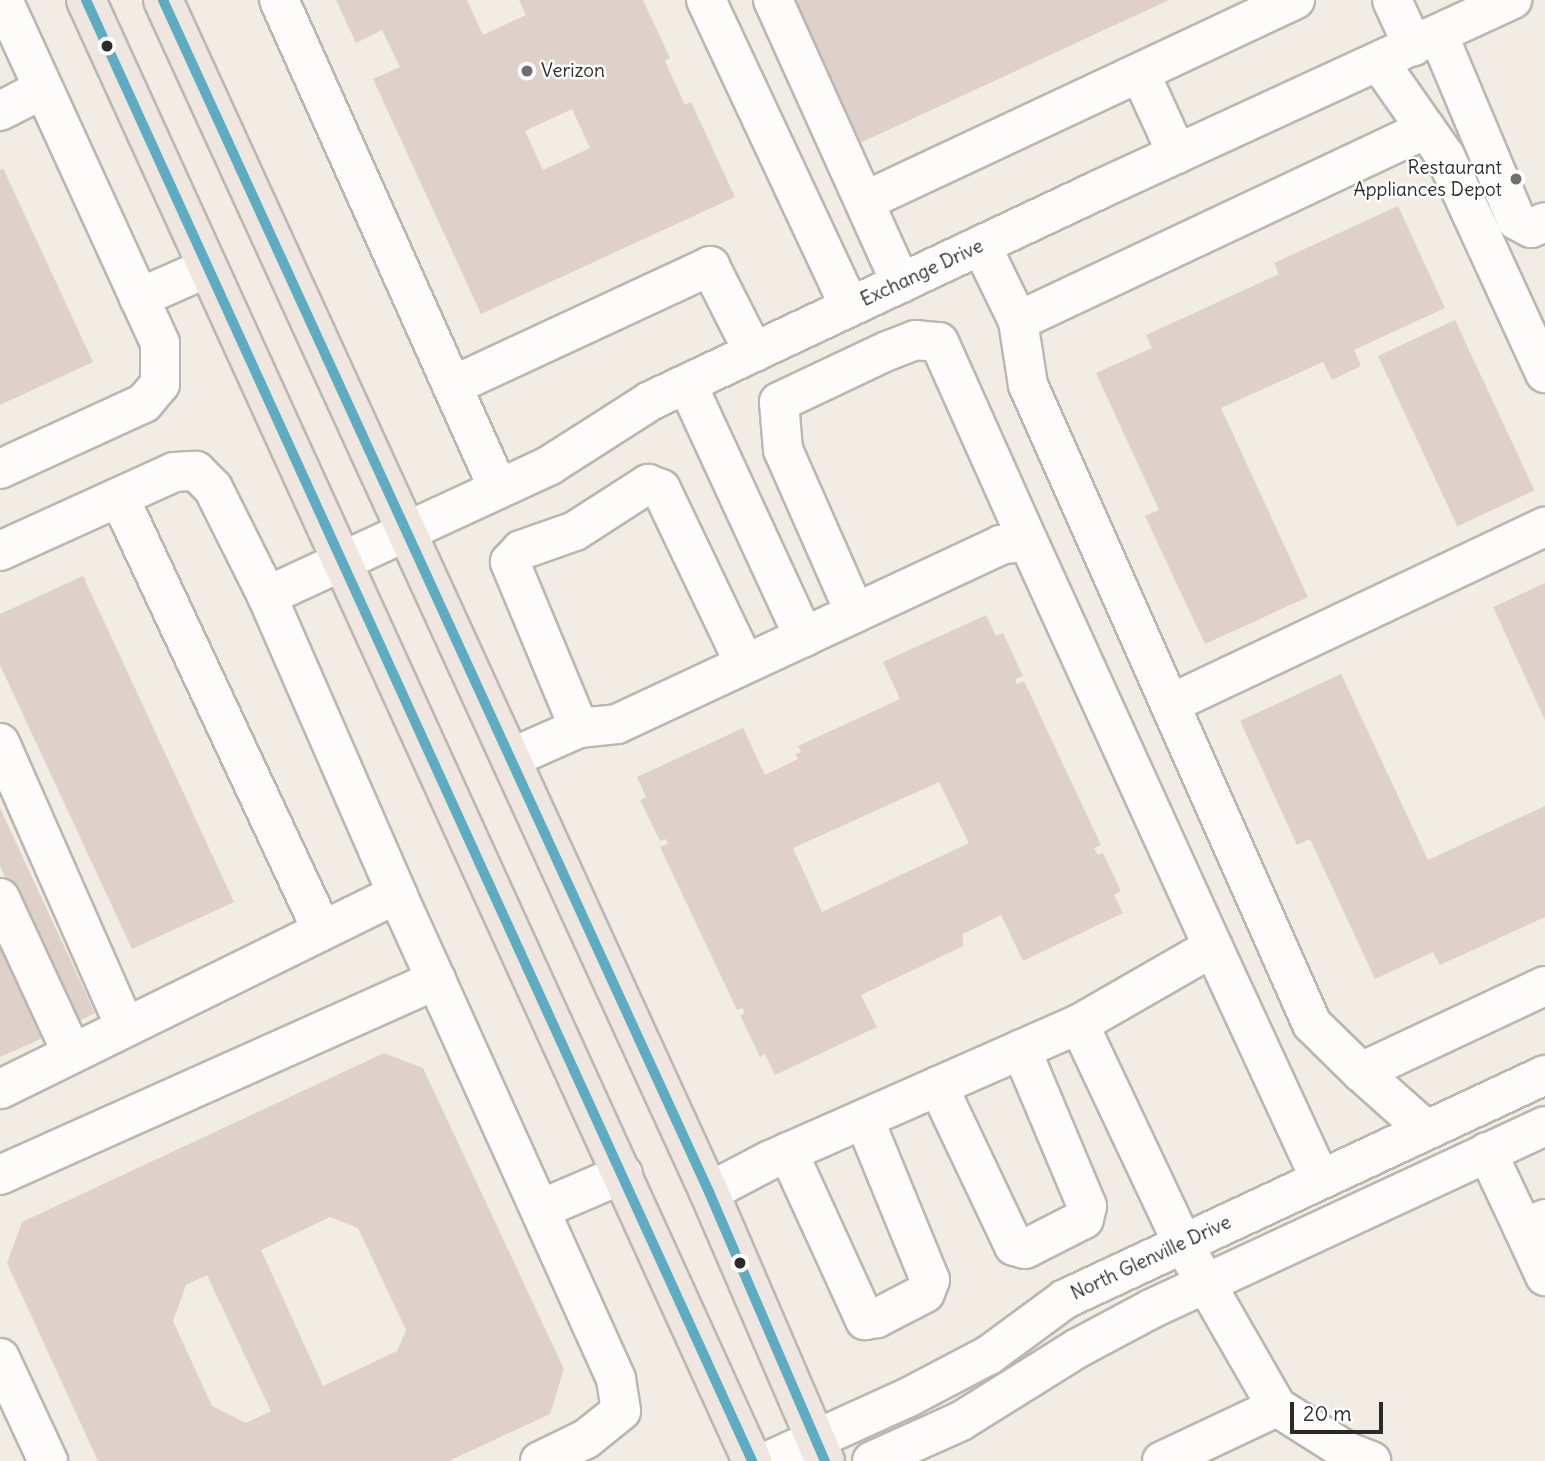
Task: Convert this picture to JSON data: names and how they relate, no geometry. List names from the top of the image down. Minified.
{"streets":{"street":["Exchange Drive","North Glenville Drive"]},"places":["Verizon","Restaurant Appliances Depot"],"scale_bar":"20 m"}
